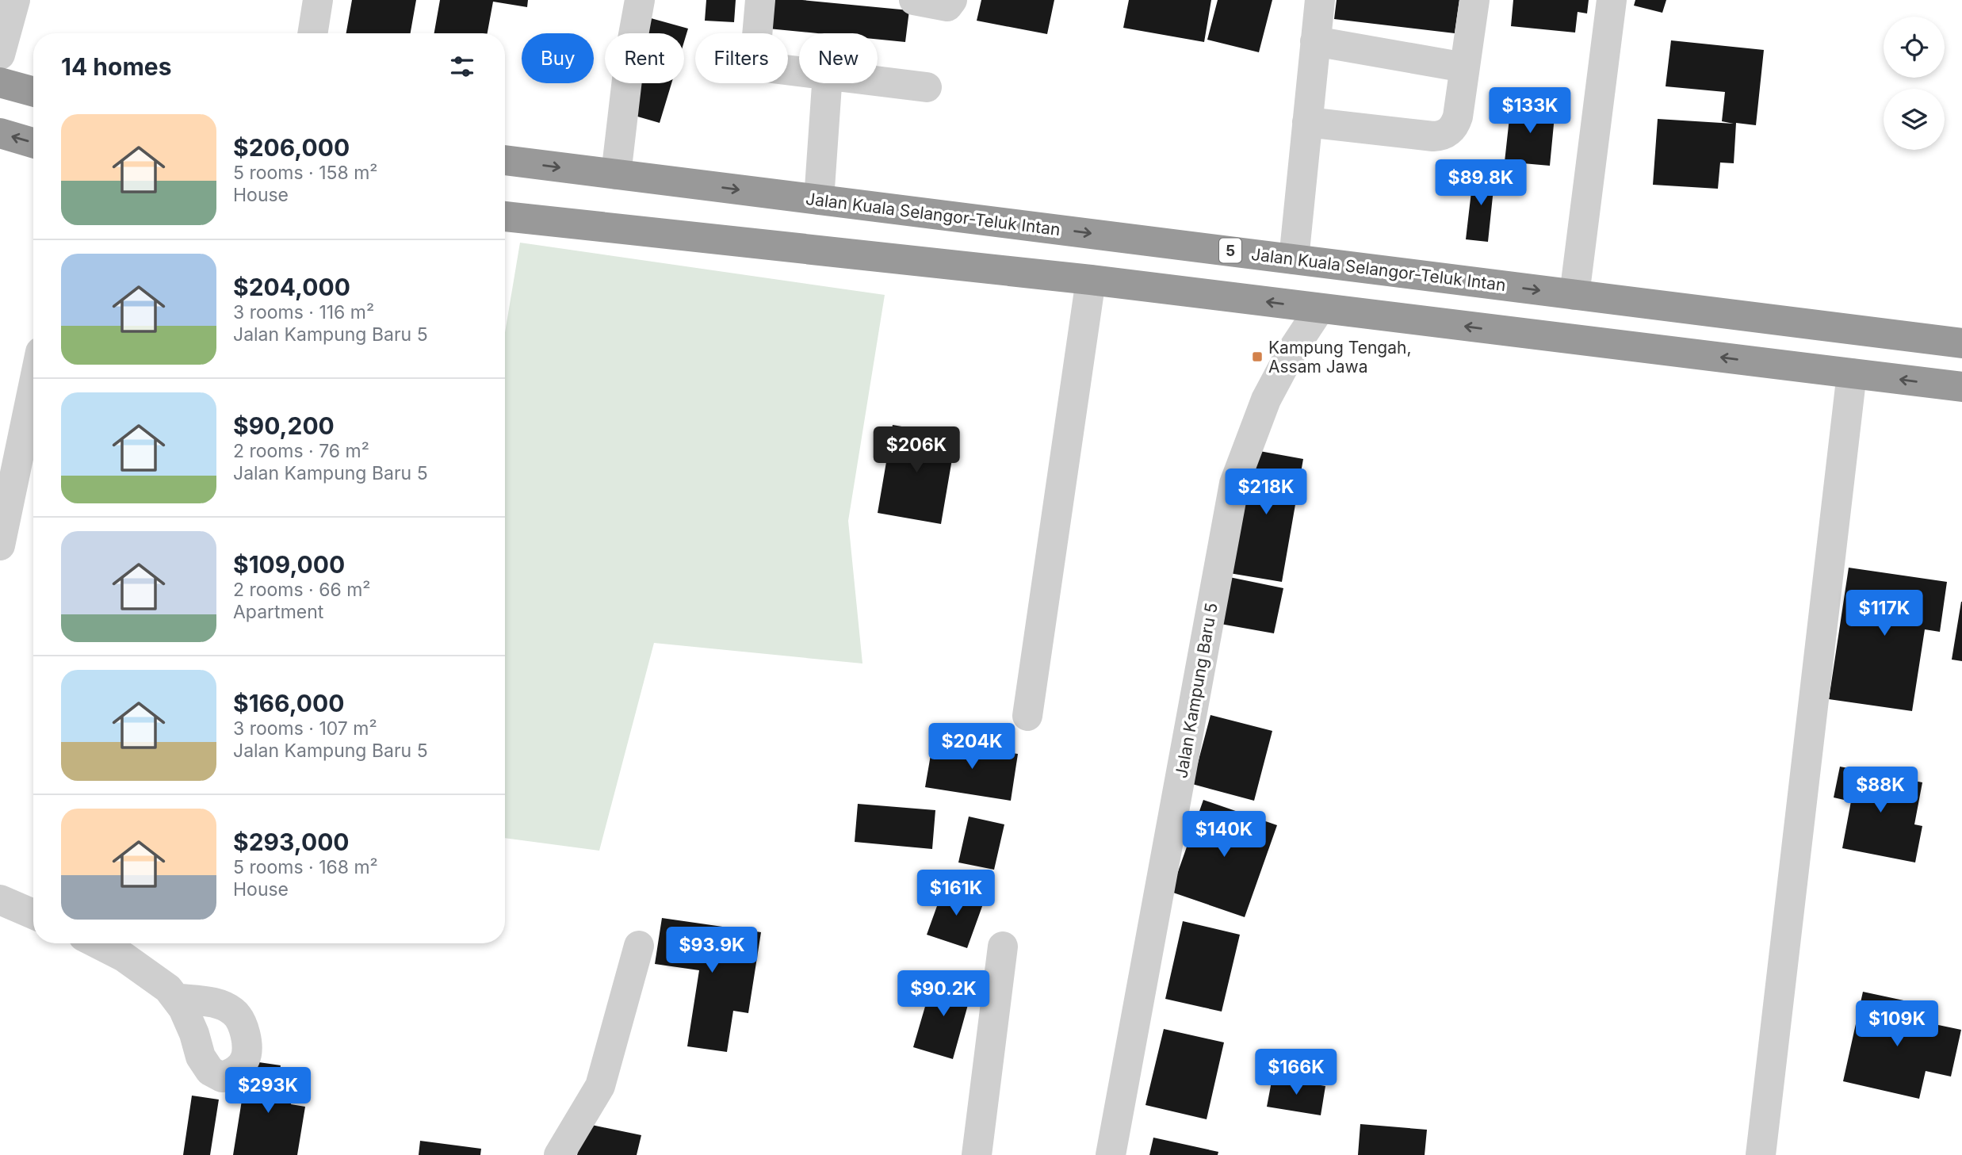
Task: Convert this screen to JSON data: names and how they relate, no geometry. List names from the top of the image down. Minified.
{"streets":{"highway":["Jalan Kuala Selangor-Teluk Intan","5"],"street":["Jalan Kampung Baru 5"]},"places":{"transit":["Kampung Tengah, Assam Jawa"]},"page":{"chip":["Buy","Rent","Filters","New"],"heading":"14 homes","price":["$133K","$89.8K","$206K","$218K","$117K","$204K","$88K","$140K","$161K","$93.9K","$90.2K","$109K","$166K","$293K"],"list":[{"name":"$206,000","note":"5 rooms · 158 m² · House"},{"name":"$204,000","note":"3 rooms · 116 m² · Jalan Kampung Baru 5"},{"name":"$90,200","note":"2 rooms · 76 m² · Jalan Kampung Baru 5"},{"name":"$109,000","note":"2 rooms · 66 m² · Apartment"},{"name":"$166,000","note":"3 rooms · 107 m² · Jalan Kampung Baru 5"},{"name":"$293,000","note":"5 rooms · 168 m² · House"}]}}
